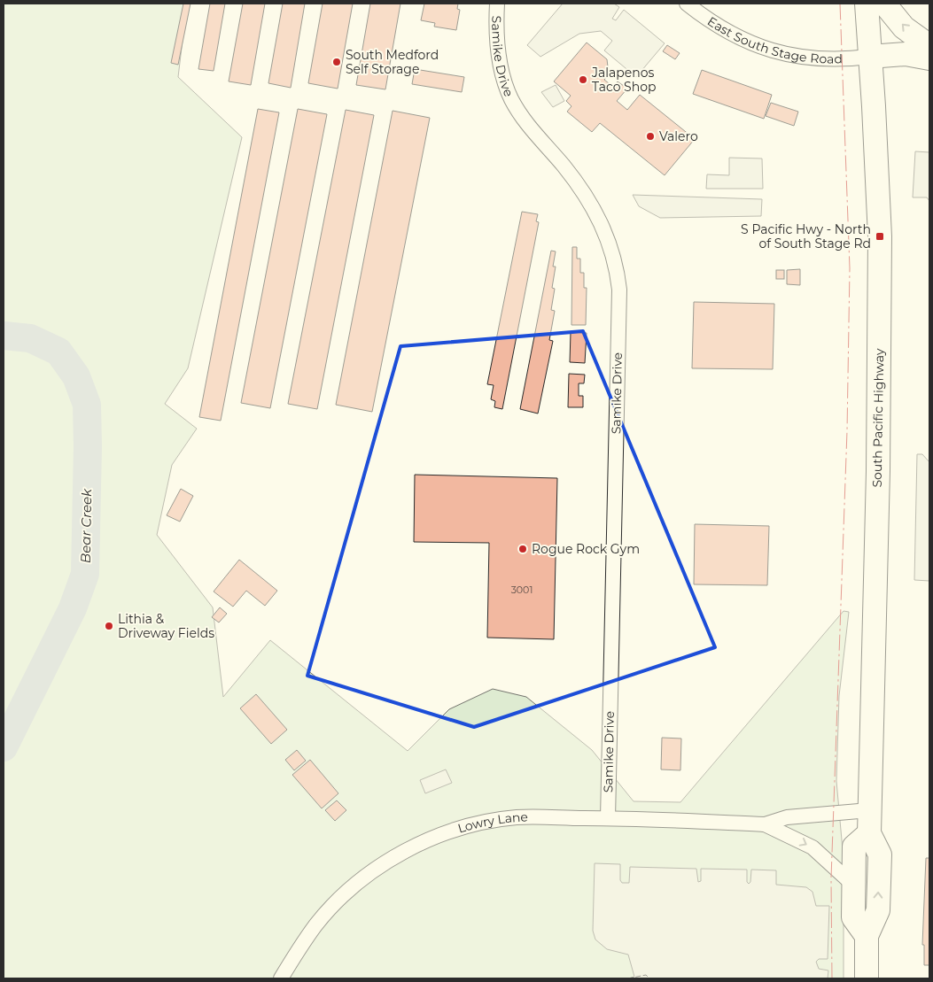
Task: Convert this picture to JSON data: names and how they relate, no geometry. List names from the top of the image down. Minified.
{"streets":{"main road":["South Pacific Highway"],"street":["East South Stage Road","Samike Drive","Lowry Lane"]},"crossings":[["East South Stage Road","South Pacific Highway"],["Samike Drive","Lowry Lane"],["South Pacific Highway","Lowry Lane"]],"water":["Bear Creek"],"places":{"other":["South Medford Self Storage","Jalapenos Taco Shop","Valero","Rogue Rock Gym","Lithia & Driveway Fields"],"transit":["S Pacific Hwy - North of South Stage Rd"]},"house_numbers":["3001"]}
